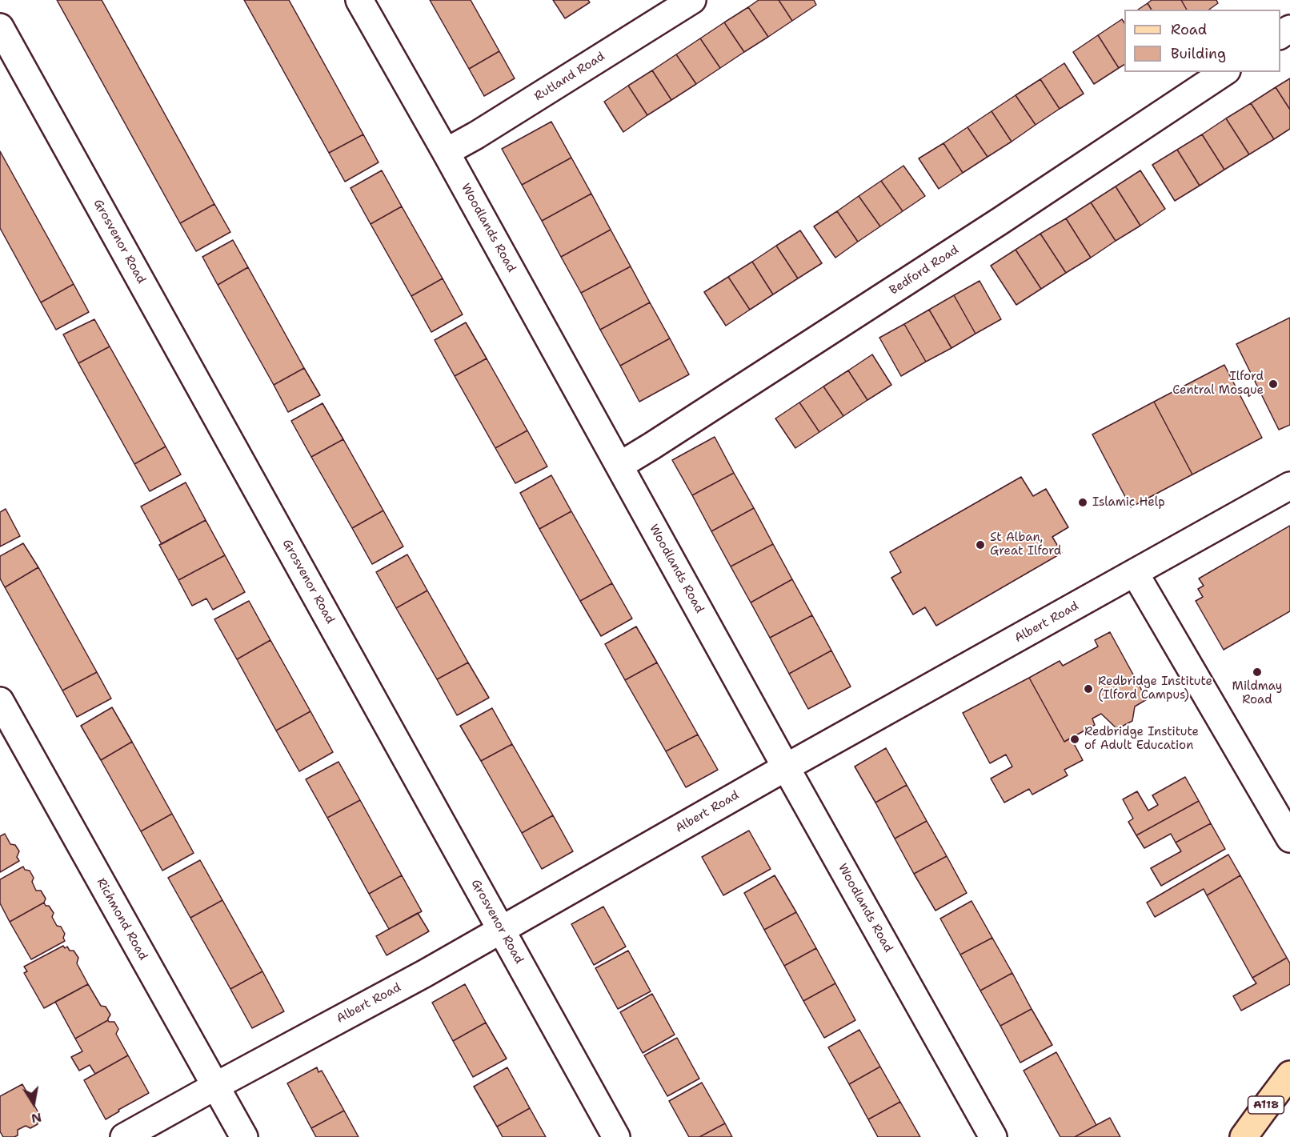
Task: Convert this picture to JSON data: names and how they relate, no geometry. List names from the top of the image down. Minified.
{"streets":{"main road":["A118"],"street":["Rutland Road","Woodlands Road","Grosvenor Road","Bedford Road","Albert Road","Richmond Road"]},"crossings":[["Rutland Road","Woodlands Road"],["Woodlands Road","Bedford Road"],["Woodlands Road","Albert Road"],["Grosvenor Road","Albert Road"],["Albert Road","Richmond Road"]],"places":["Ilford Central Mosque","Islamic Help","St Alban, Great Ilford","Mildmay Road","Redbridge Institute (Ilford Campus)","Redbridge Institute of Adult Education"],"legend":["Road","Building"],"north":"bottom"}
